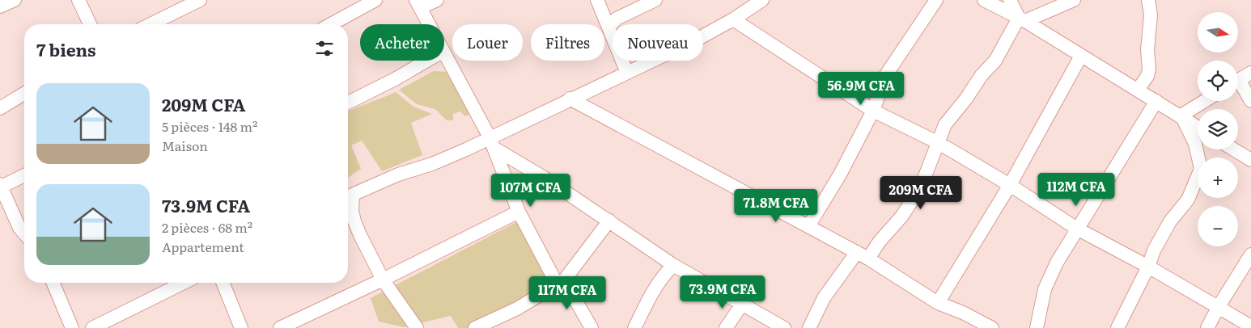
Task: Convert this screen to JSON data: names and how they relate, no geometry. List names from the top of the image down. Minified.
{"north":"right","page":{"map_buttons":["+","−"],"chip":["Acheter","Louer","Filtres","Nouveau"],"heading":"7 biens","price":["56.9M CFA","112M CFA","107M CFA","209M CFA","71.8M CFA","73.9M CFA","117M CFA"],"list":[{"name":"209M CFA","note":"5 pièces · 148 m² · Maison"},{"name":"73.9M CFA","note":"2 pièces · 68 m² · Appartement"}]}}
